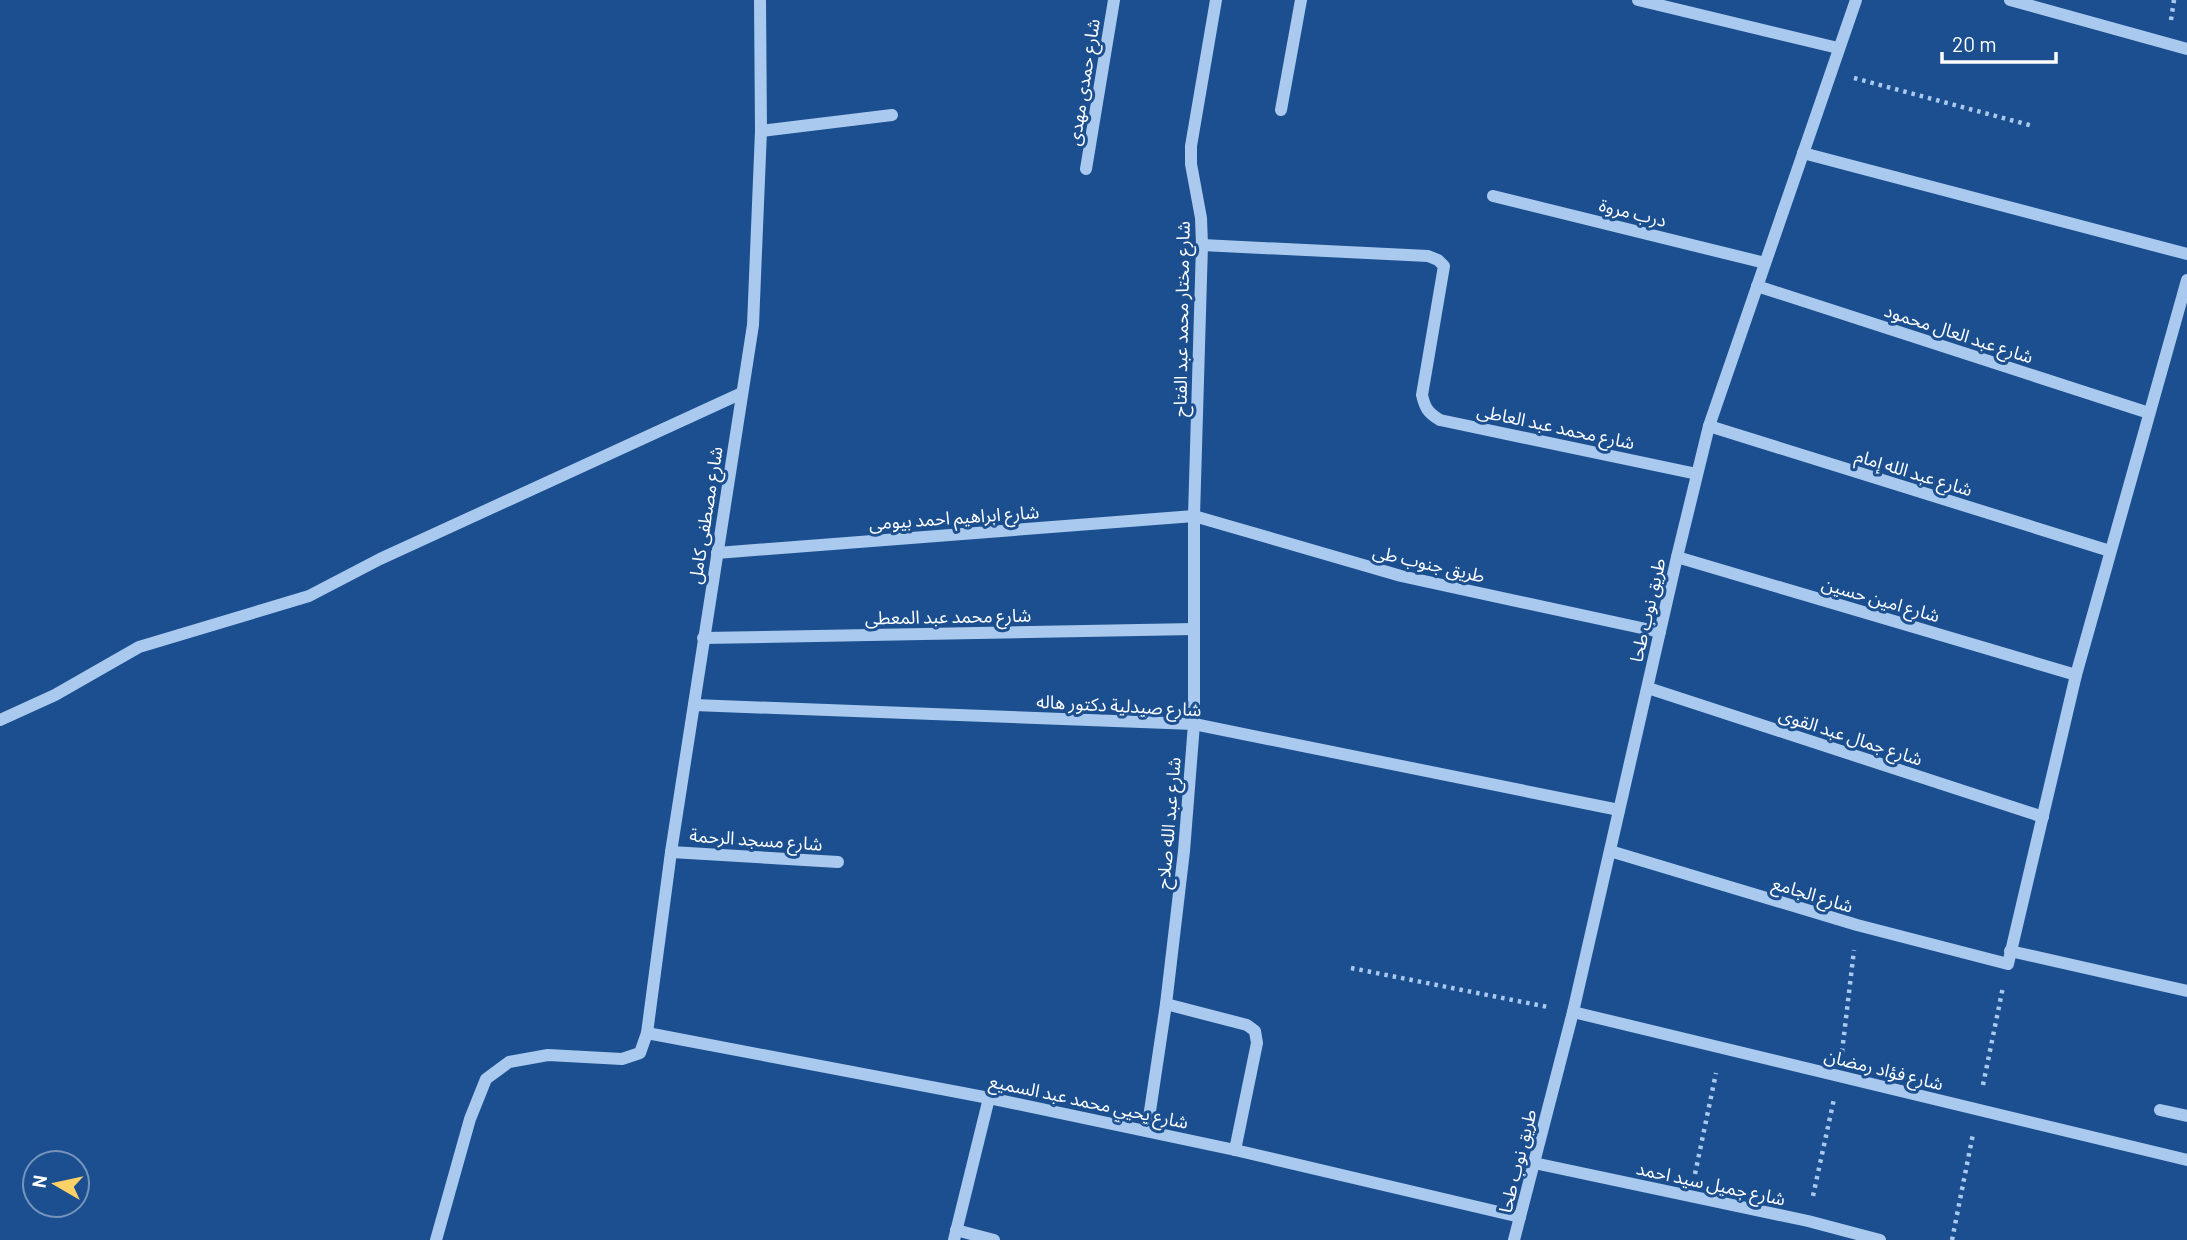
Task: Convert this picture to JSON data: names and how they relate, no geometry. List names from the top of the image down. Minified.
{"streets":{"street":["شارع حمدى مهدى","درب مروة","شارع مختار محمد عبد الفتاح","شارع عبد العال محمود","شارع محمد عبد العاطى","شارع عبد الله إمام","شارع مصطفى كامل","شارع ابراهيم احمد بيومى","طريق جنوب طى","شارع امين حسين","طريق نوب طحا","شارع محمد عبد المعطى","شارع صيدلية دكتور هاله","شارع جمال عبد القوى","شارع عبد الله صلاح","شارع مسجد الرحمة","شارع الجامع","شارع فؤاد رمضان","شارع يحيي محمد عبد السميع","شارع جميل سيد احمد"]},"crossings":[["درب مروة","طريق نوب طحا"],["شارع مختار محمد عبد الفتاح","شارع محمد عبد العاطى"],["شارع مختار محمد عبد الفتاح","شارع ابراهيم احمد بيومى"],["شارع مختار محمد عبد الفتاح","طريق جنوب طى"],["شارع مختار محمد عبد الفتاح","شارع عبد الله صلاح"],["شارع عبد العال محمود","طريق نوب طحا"],["شارع محمد عبد العاطى","طريق نوب طحا"],["شارع عبد الله إمام","طريق نوب طحا"],["شارع مصطفى كامل","شارع ابراهيم احمد بيومى"],["شارع مصطفى كامل","شارع محمد عبد المعطى"],["شارع مصطفى كامل","شارع صيدلية دكتور هاله"],["شارع مصطفى كامل","شارع مسجد الرحمة"],["شارع مصطفى كامل","شارع يحيي محمد عبد السميع"],["شارع ابراهيم احمد بيومى","طريق جنوب طى"],["شارع ابراهيم احمد بيومى","شارع عبد الله صلاح"],["طريق جنوب طى","طريق نوب طحا"],["طريق جنوب طى","شارع عبد الله صلاح"],["شارع امين حسين","طريق نوب طحا"],["طريق نوب طحا","شارع صيدلية دكتور هاله"],["طريق نوب طحا","شارع جمال عبد القوى"],["طريق نوب طحا","شارع الجامع"],["طريق نوب طحا","شارع فؤاد رمضان"],["طريق نوب طحا","شارع يحيي محمد عبد السميع"],["طريق نوب طحا","شارع جميل سيد احمد"],["شارع محمد عبد المعطى","شارع عبد الله صلاح"],["شارع صيدلية دكتور هاله","شارع عبد الله صلاح"],["شارع عبد الله صلاح","شارع يحيي محمد عبد السميع"]],"scale_bar":"20 m","north":"left"}
